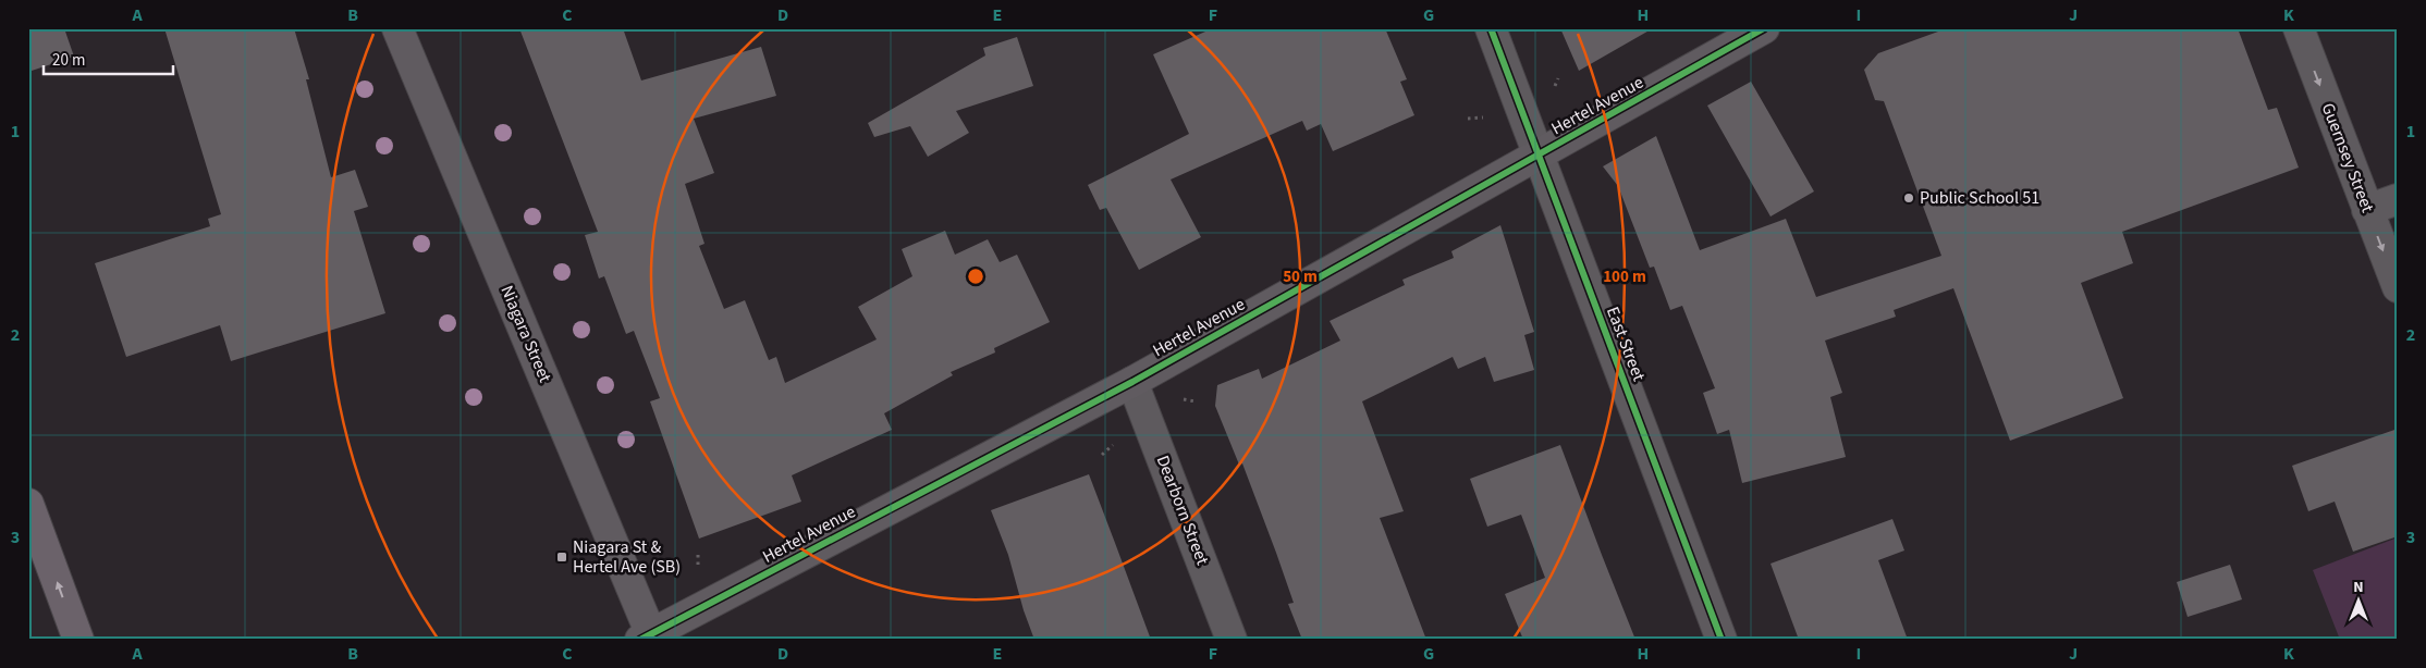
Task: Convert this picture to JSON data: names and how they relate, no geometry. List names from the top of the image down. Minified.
{"streets":{"street":["Hertel Avenue","Guernsey Street","Niagara Street","East Street","Dearborn Street"]},"crossings":[["Hertel Avenue","Niagara Street"],["Hertel Avenue","East Street"],["Hertel Avenue","Dearborn Street"]],"one_way":["Guernsey Street"],"places":{"other":["Public School 51"],"transit":["Niagara St & Hertel Ave (SB)"]},"scale_bar":"20 m","north":"top","grid":{"columns":["A","B","C","D","E","F","G","H","I","J","K"],"rows":["1","2","3"]},"rings":["50 m","100 m"]}
